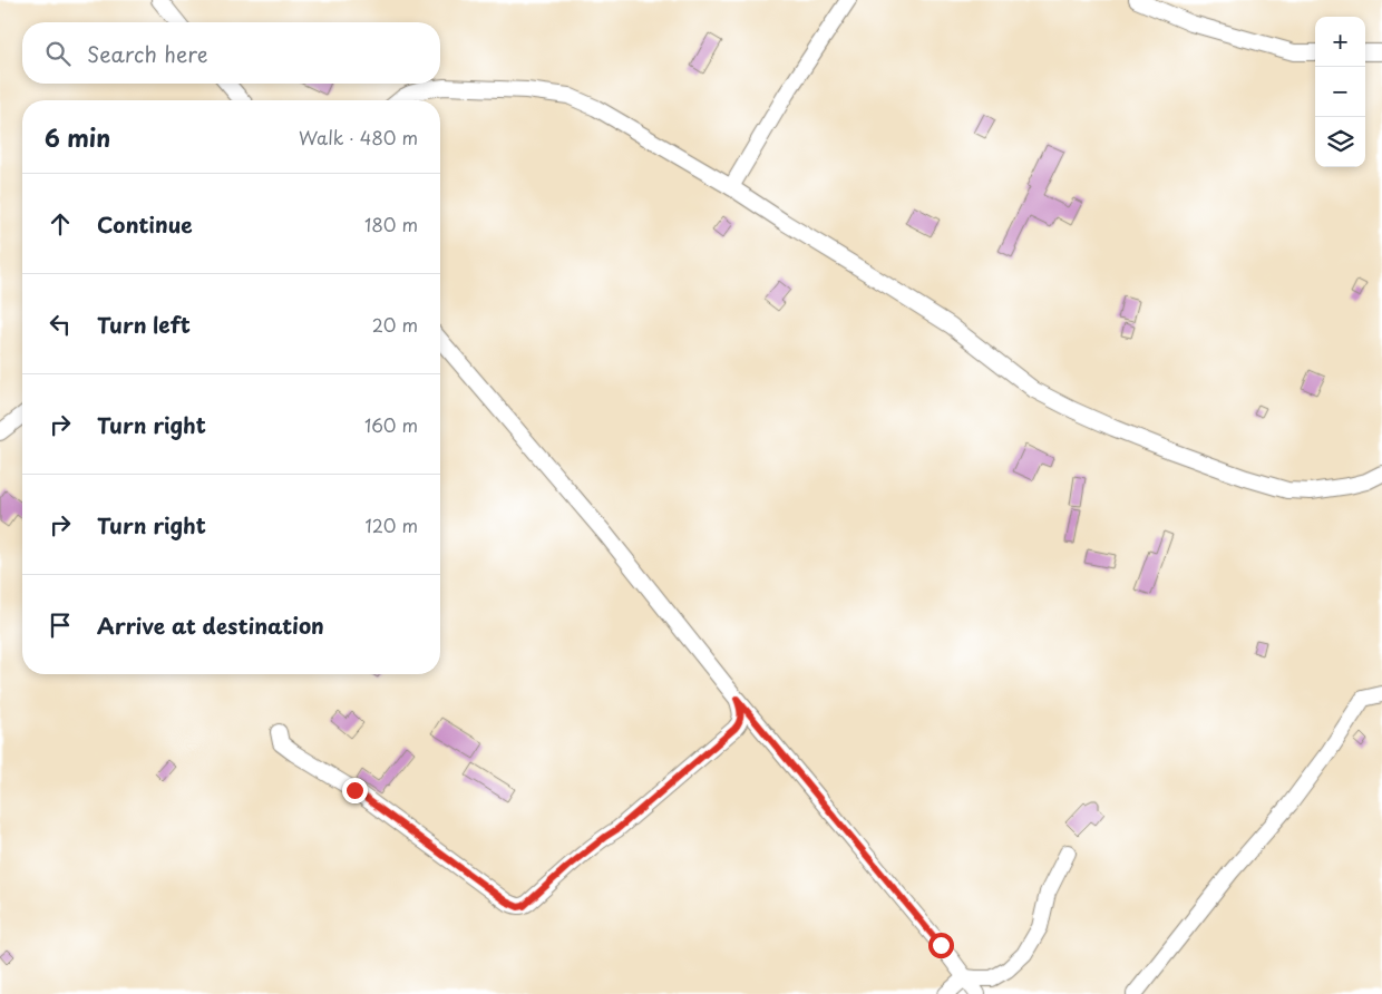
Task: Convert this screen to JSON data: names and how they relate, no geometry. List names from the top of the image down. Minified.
{"page":{"map_buttons":["+","−"],"search":"Search here","heading":["6 min","Walk · 480 m"],"list":[["Continue","180 m"],["Turn left","20 m"],["Turn right","160 m"],["Turn right","120 m"],"Arrive at destination"]}}
